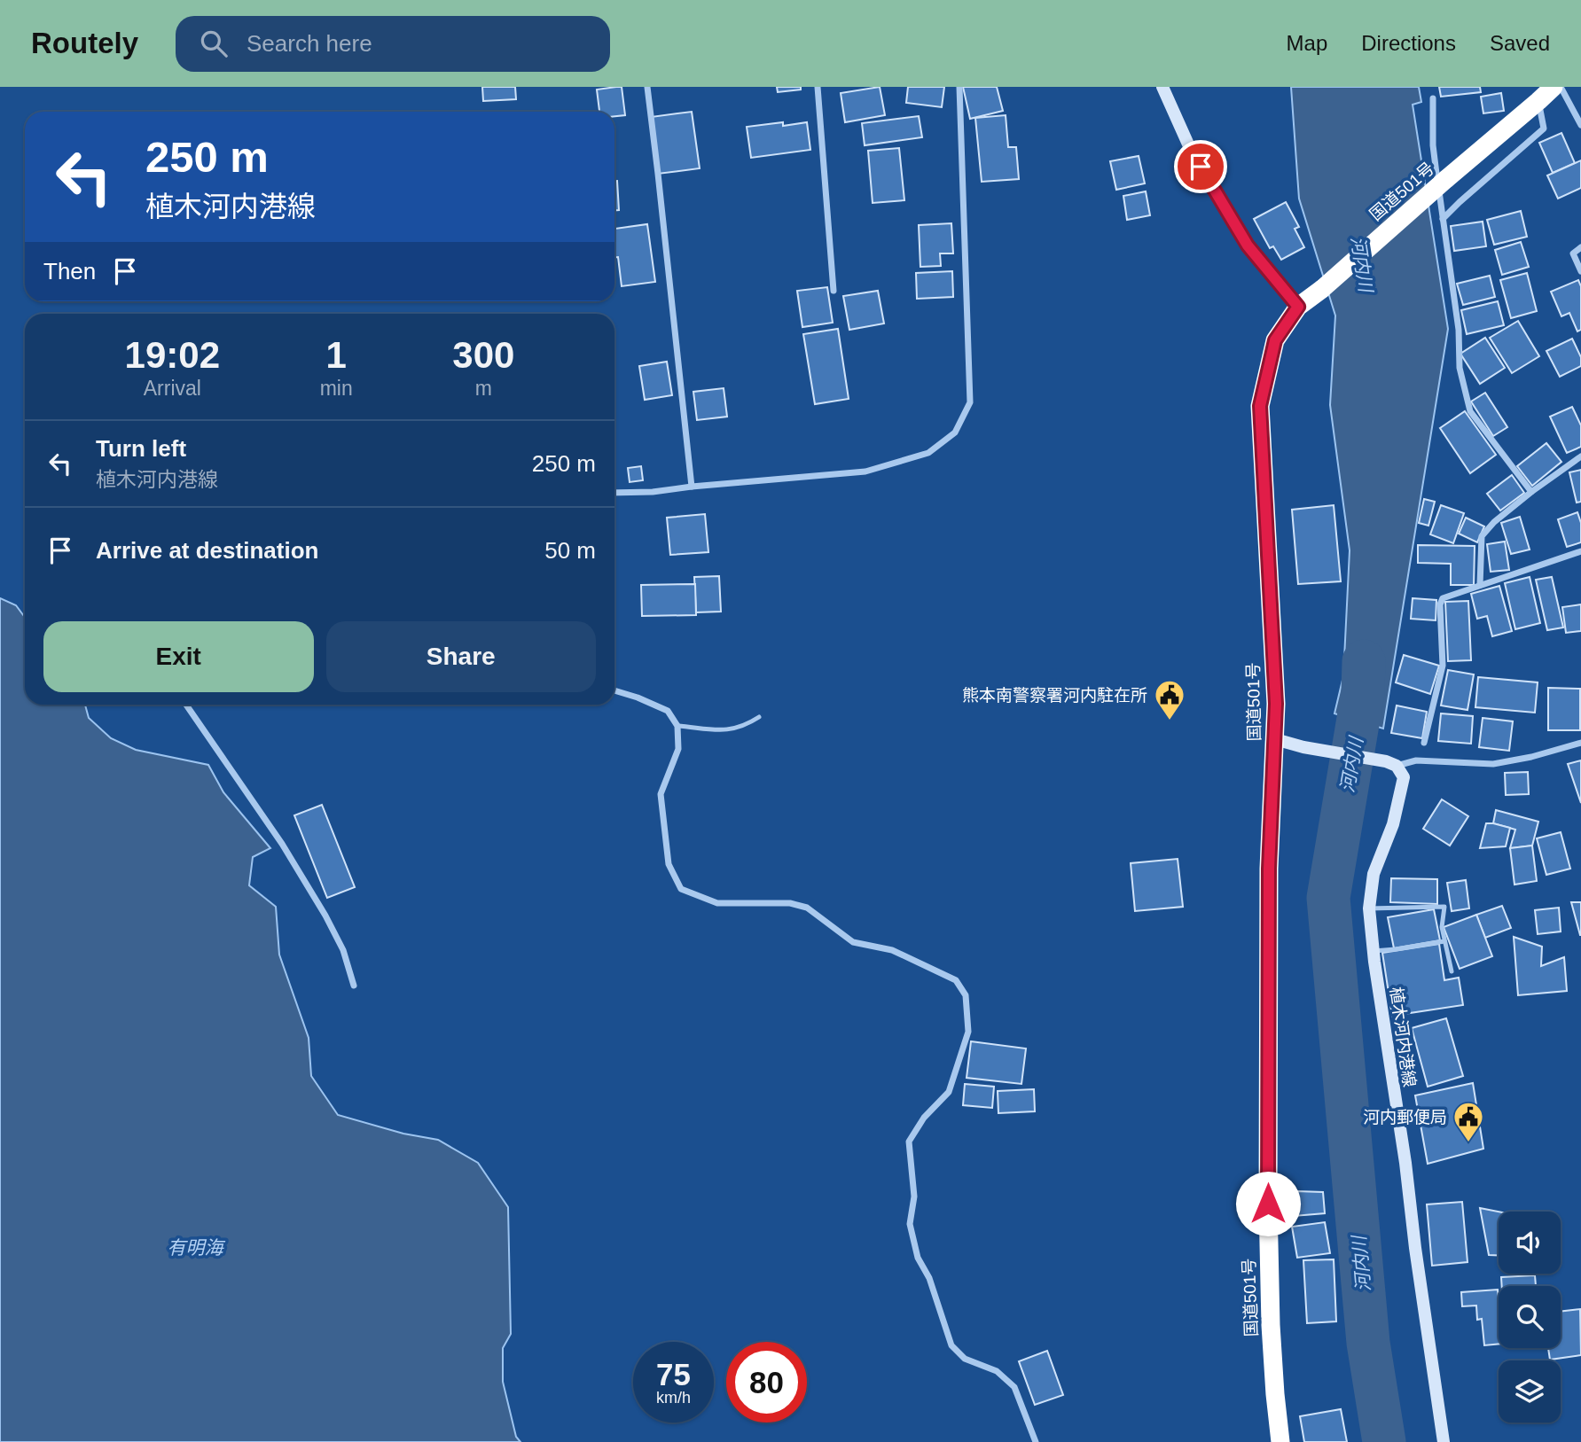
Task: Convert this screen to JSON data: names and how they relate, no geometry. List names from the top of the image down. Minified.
{"streets":{"highway":["国道501号"],"main road":["植木河内港線"]},"water":["河内川","有明海"],"places":{"public building":["熊本南警察署河内駐在所","河内郵便局"]},"page":{"header":"Routely","search":"Search here","nav":["Map","Directions","Saved"],"turn":["250 m","植木河内港線"],"then":"Then","eta":["19:02","Arrival","1","min","300","m"],"list":[{"name":"Turn left","note":"植木河内港線","value":"250 m"},{"name":"Arrive at destination","value":"50 m"}],"buttons":["Exit","Share"],"speed":"75 km/h","limit":"80"}}
